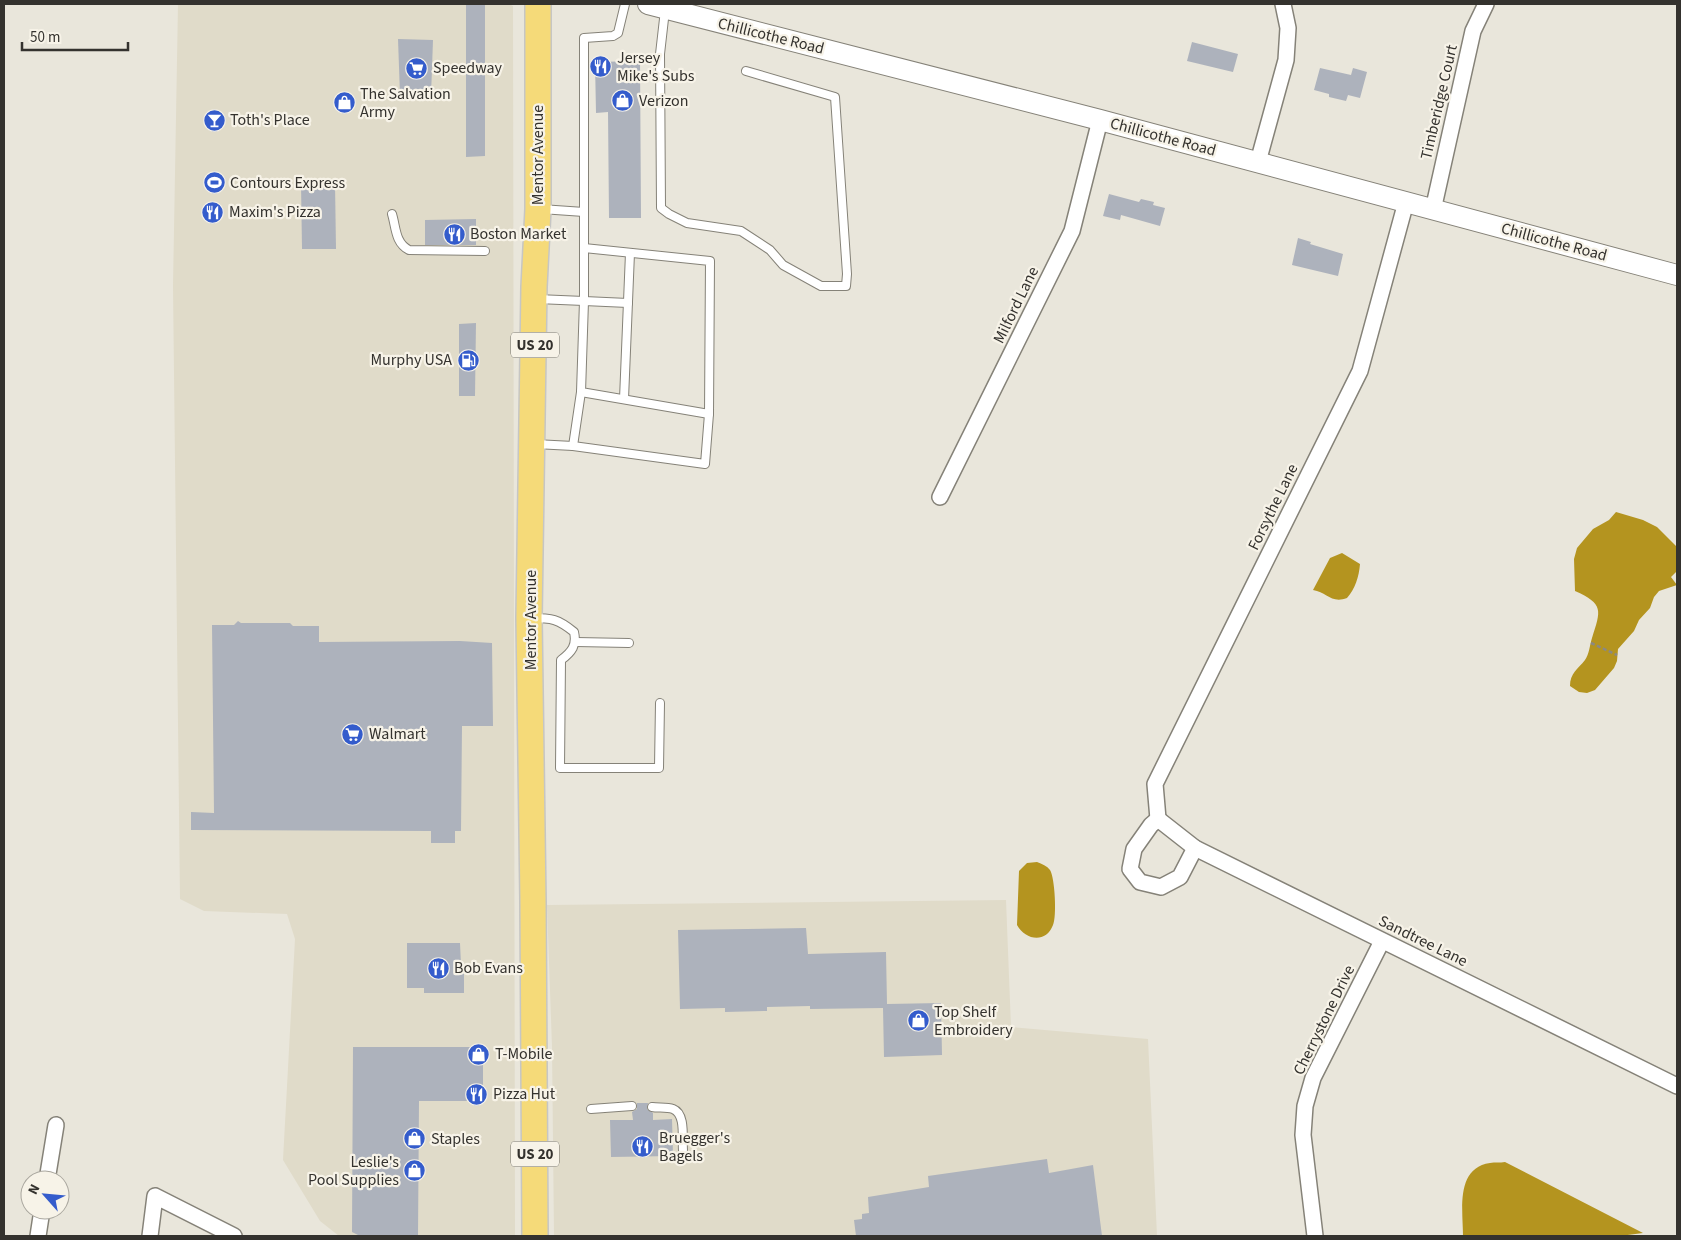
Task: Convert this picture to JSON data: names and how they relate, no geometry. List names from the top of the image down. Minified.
{"streets":{"main road":["Mentor Avenue","US 20"],"street":["Chillicothe Road","Timberidge Court","Milford Lane","Forsythe Lane","Sandtree Lane","Cherrystone Drive"]},"crossings":[["Chillicothe Road","Timberidge Court"],["Chillicothe Road","Milford Lane"],["Chillicothe Road","Forsythe Lane"],["Forsythe Lane","Sandtree Lane"],["Sandtree Lane","Cherrystone Drive"]],"places":{"restaurant":["Jersey Mike's Subs","Maxim's Pizza","Boston Market","Bob Evans","Pizza Hut","Bruegger's Bagels"],"supermarket":["Speedway","Walmart"],"shop":["Verizon","The Salvation Army","Top Shelf Embroidery","T-Mobile","Staples","Leslie's Pool Supplies"],"bar":["Toth's Place"],"sports":["Contours Express"],"fuel station":["Murphy USA"]},"scale_bar":"50 m","north":"top left"}
